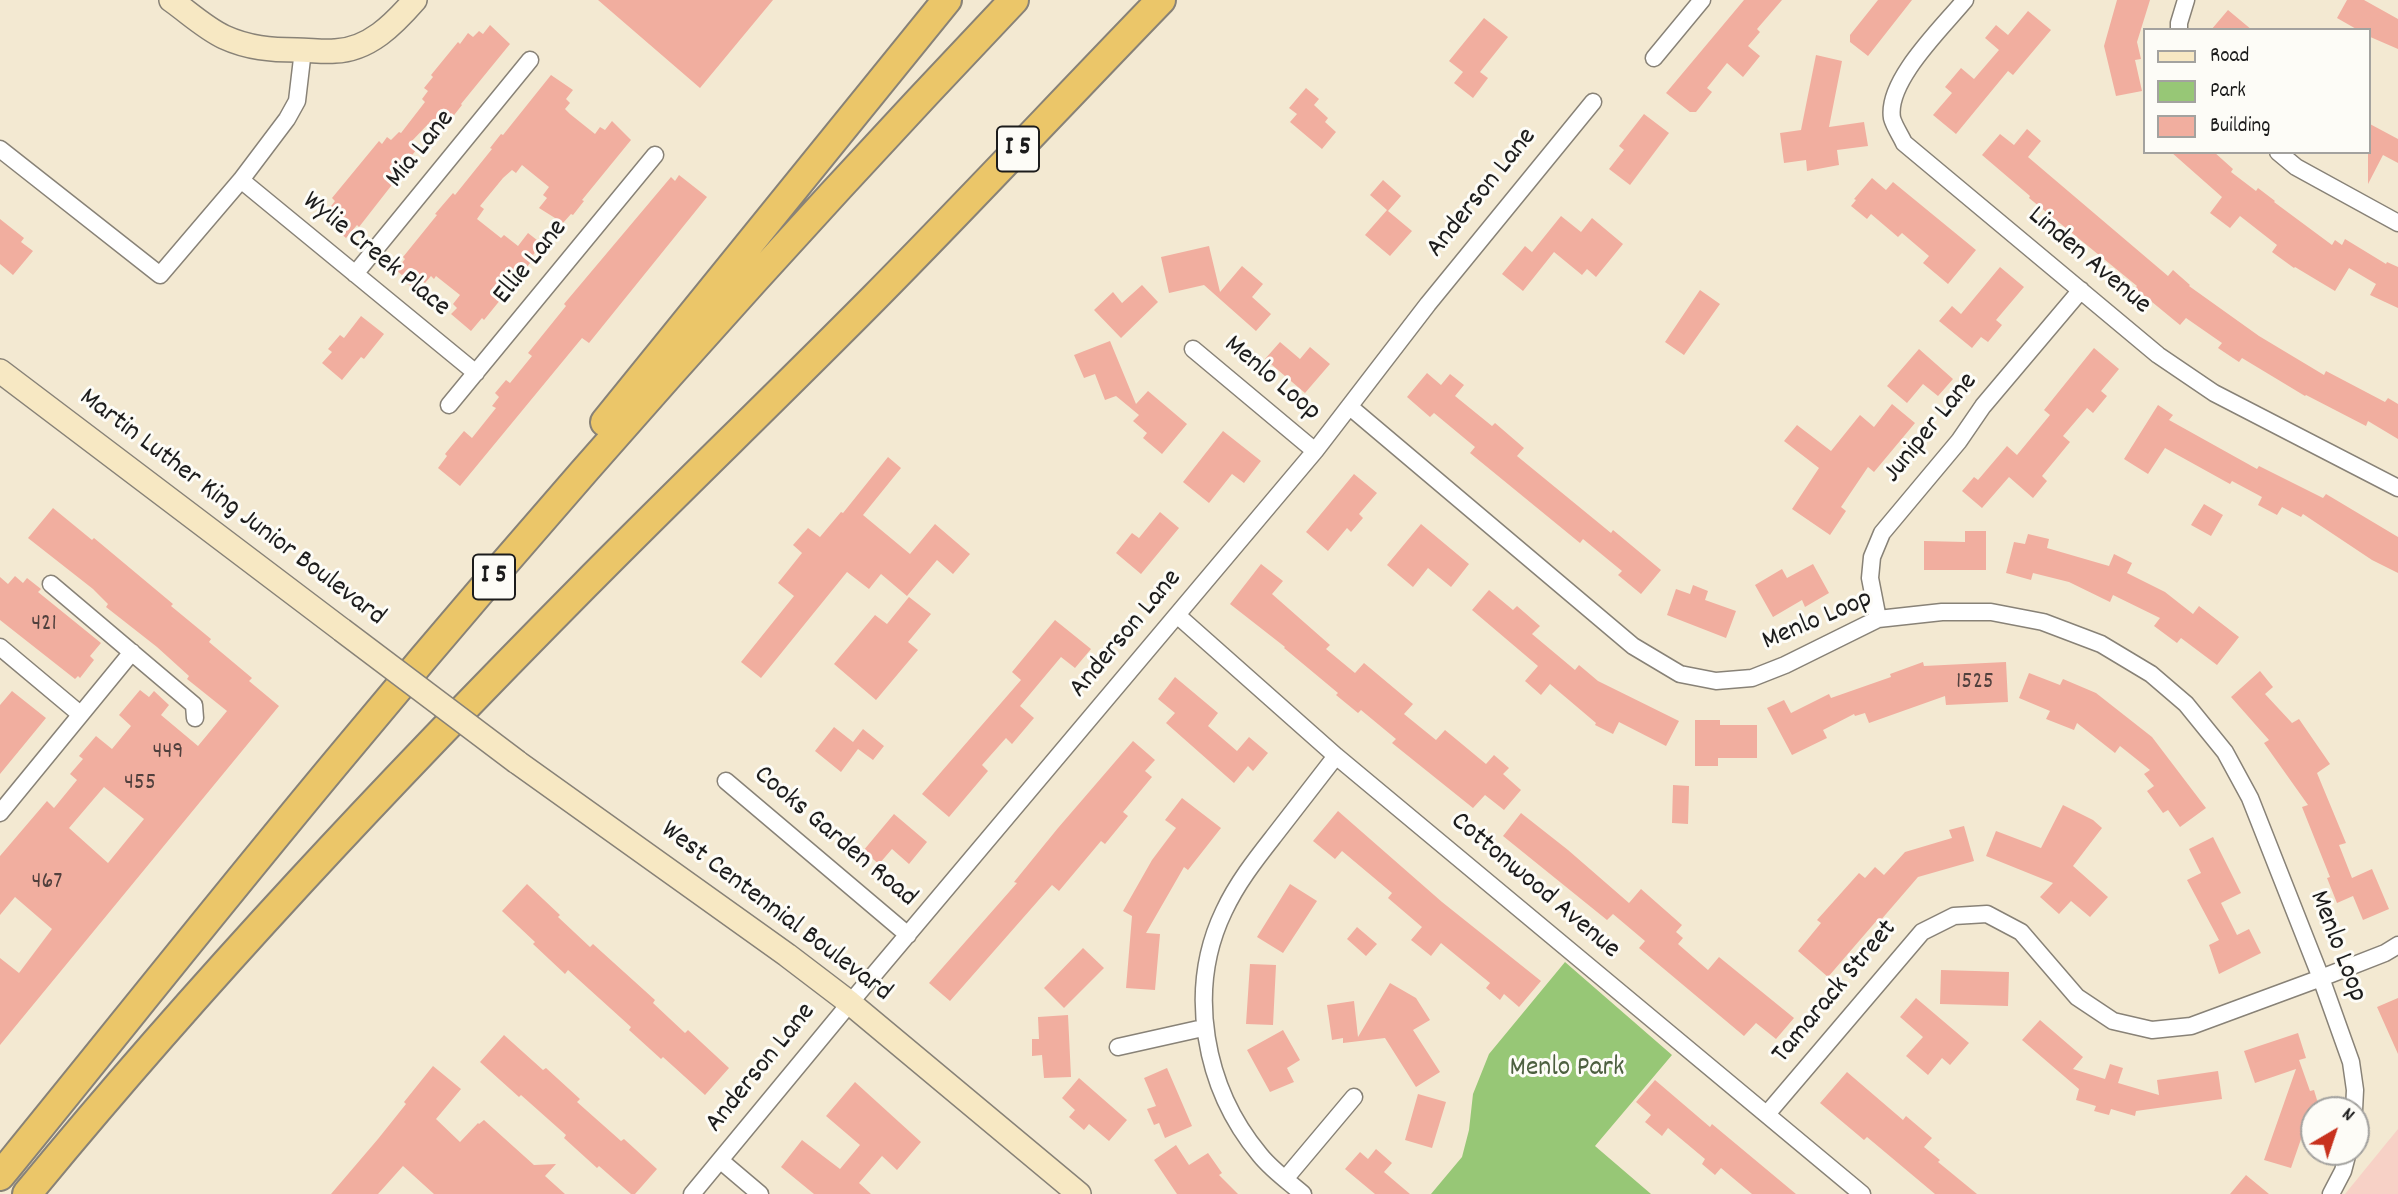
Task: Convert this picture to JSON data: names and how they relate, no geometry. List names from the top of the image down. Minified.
{"streets":{"highway":["I 5"],"main road":["Martin Luther King Junior Boulevard","West Centennial Boulevard"],"street":["Mia Lane","Anderson Lane","Wylie Creek Place","Linden Avenue","Ellie Lane","Menlo Loop","Juniper Lane","Cooks Garden Road","Cottonwood Avenue","Tamarack Street"]},"crossings":[["Mia Lane","Wylie Creek Place"],["Anderson Lane","Menlo Loop"],["Anderson Lane","Cooks Garden Road"],["Anderson Lane","Cottonwood Avenue"],["Anderson Lane","West Centennial Boulevard"],["Wylie Creek Place","Ellie Lane"],["Linden Avenue","Juniper Lane"],["Menlo Loop","Juniper Lane"],["Menlo Loop","Tamarack Street"],["Martin Luther King Junior Boulevard","West Centennial Boulevard"],["Cottonwood Avenue","Tamarack Street"]],"parks":["Menlo Park"],"house_numbers":["421","1525","449","455","467"],"legend":["Road","Park","Building"],"north":"top right"}
